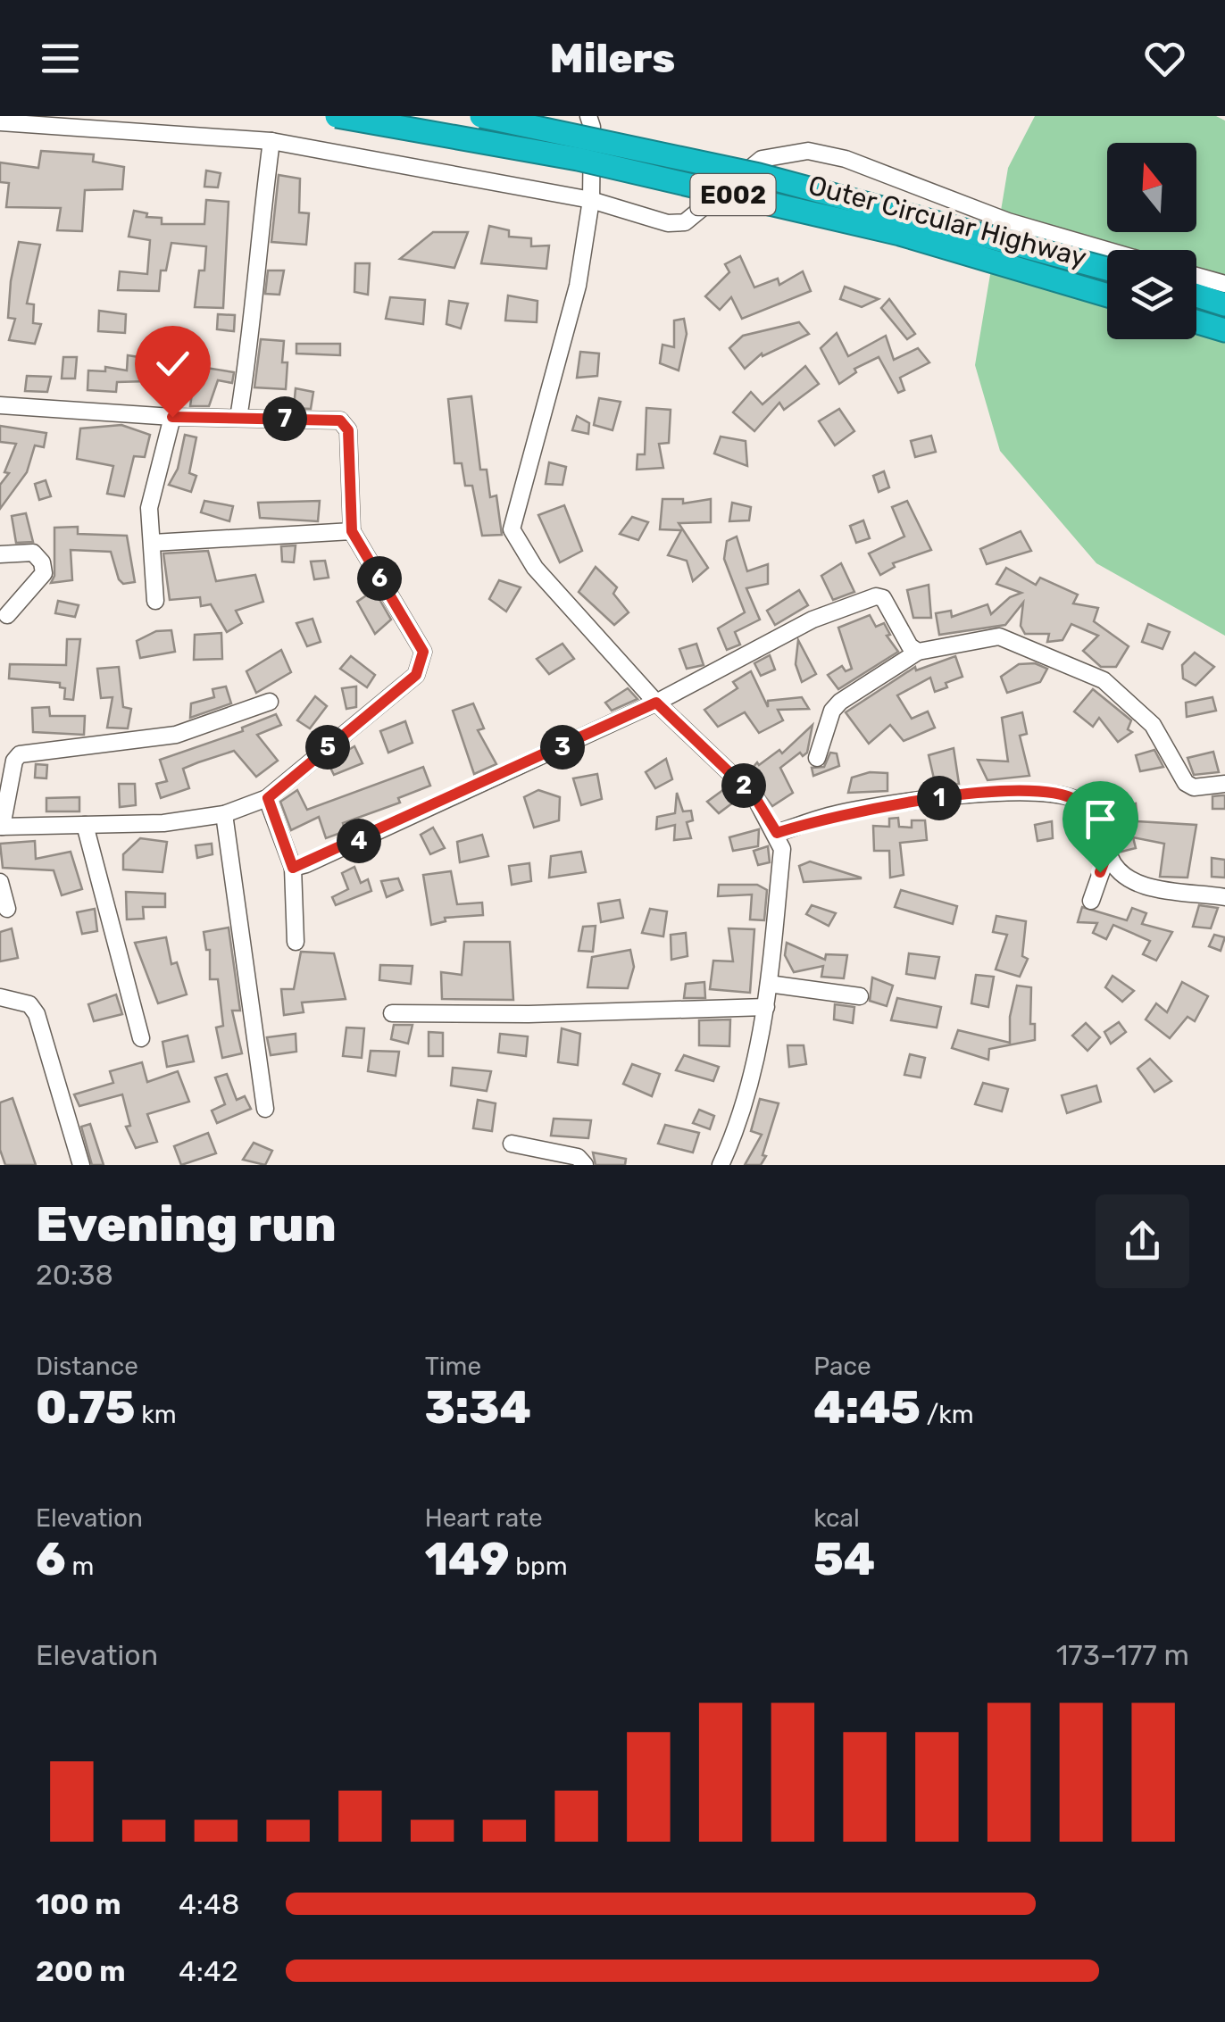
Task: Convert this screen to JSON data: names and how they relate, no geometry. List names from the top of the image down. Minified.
{"streets":{"highway":["E002","Outer Circular Highway"]},"north":"top","page":{"header":"Milers","pins":["7","6","3","5","2","1","4"],"heading":["Evening run","20:38"],"stats":[["Distance","0.75 km"],["Time","3:34"],["Pace","4:45 /km"],["Elevation","6 m"],["Heart rate","149 bpm"],["kcal","54"]],"chart":["Elevation","173–177 m"],"list":[{"name":"100 m","note":"4:48"},{"name":"200 m","note":"4:42"}]}}
